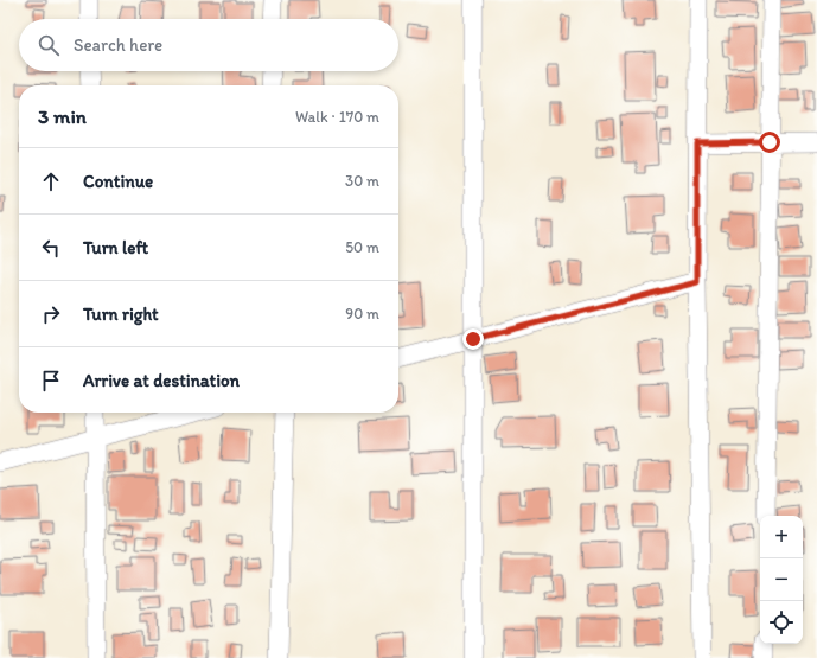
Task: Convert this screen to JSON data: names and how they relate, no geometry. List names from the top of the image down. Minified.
{"page":{"search":"Search here","heading":["3 min","Walk · 170 m"],"list":[["Continue","30 m"],["Turn left","50 m"],["Turn right","90 m"],"Arrive at destination"],"map_buttons":["+","−"]}}
